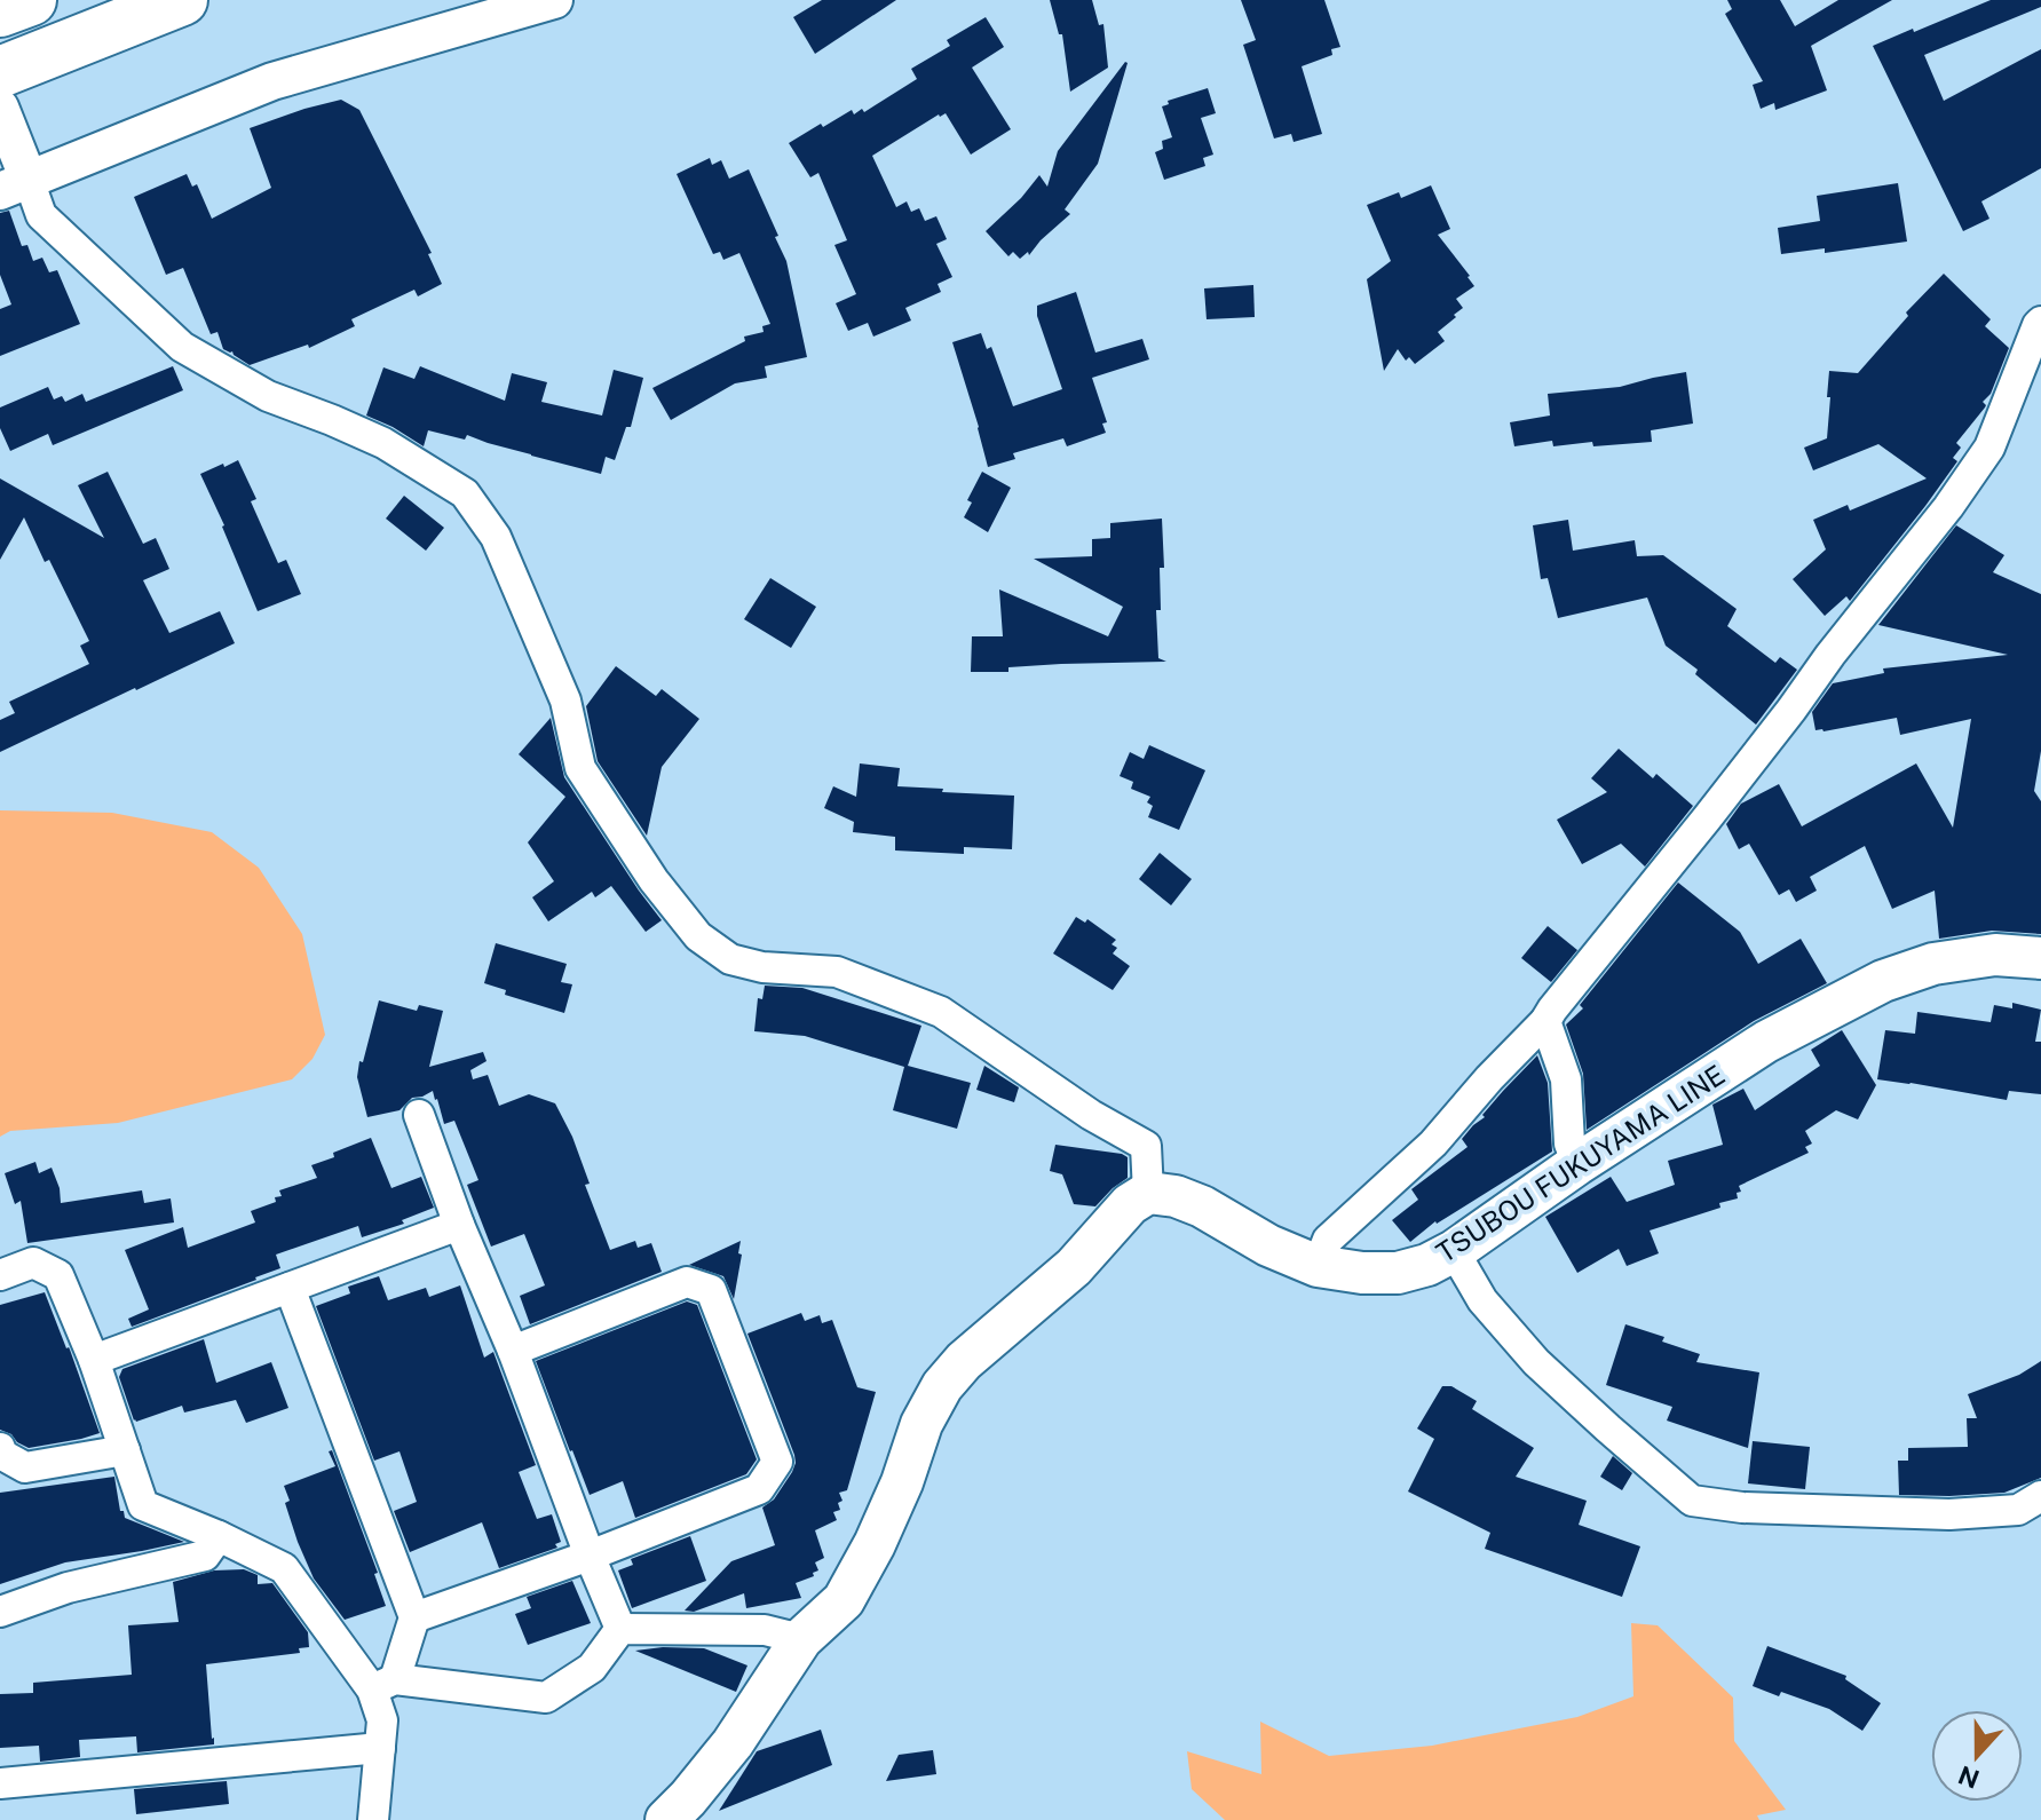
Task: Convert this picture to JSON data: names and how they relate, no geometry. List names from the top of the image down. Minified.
{"streets":{"main road":["TSUBOU FUKUYAMA LINE"]},"north":"bottom"}
